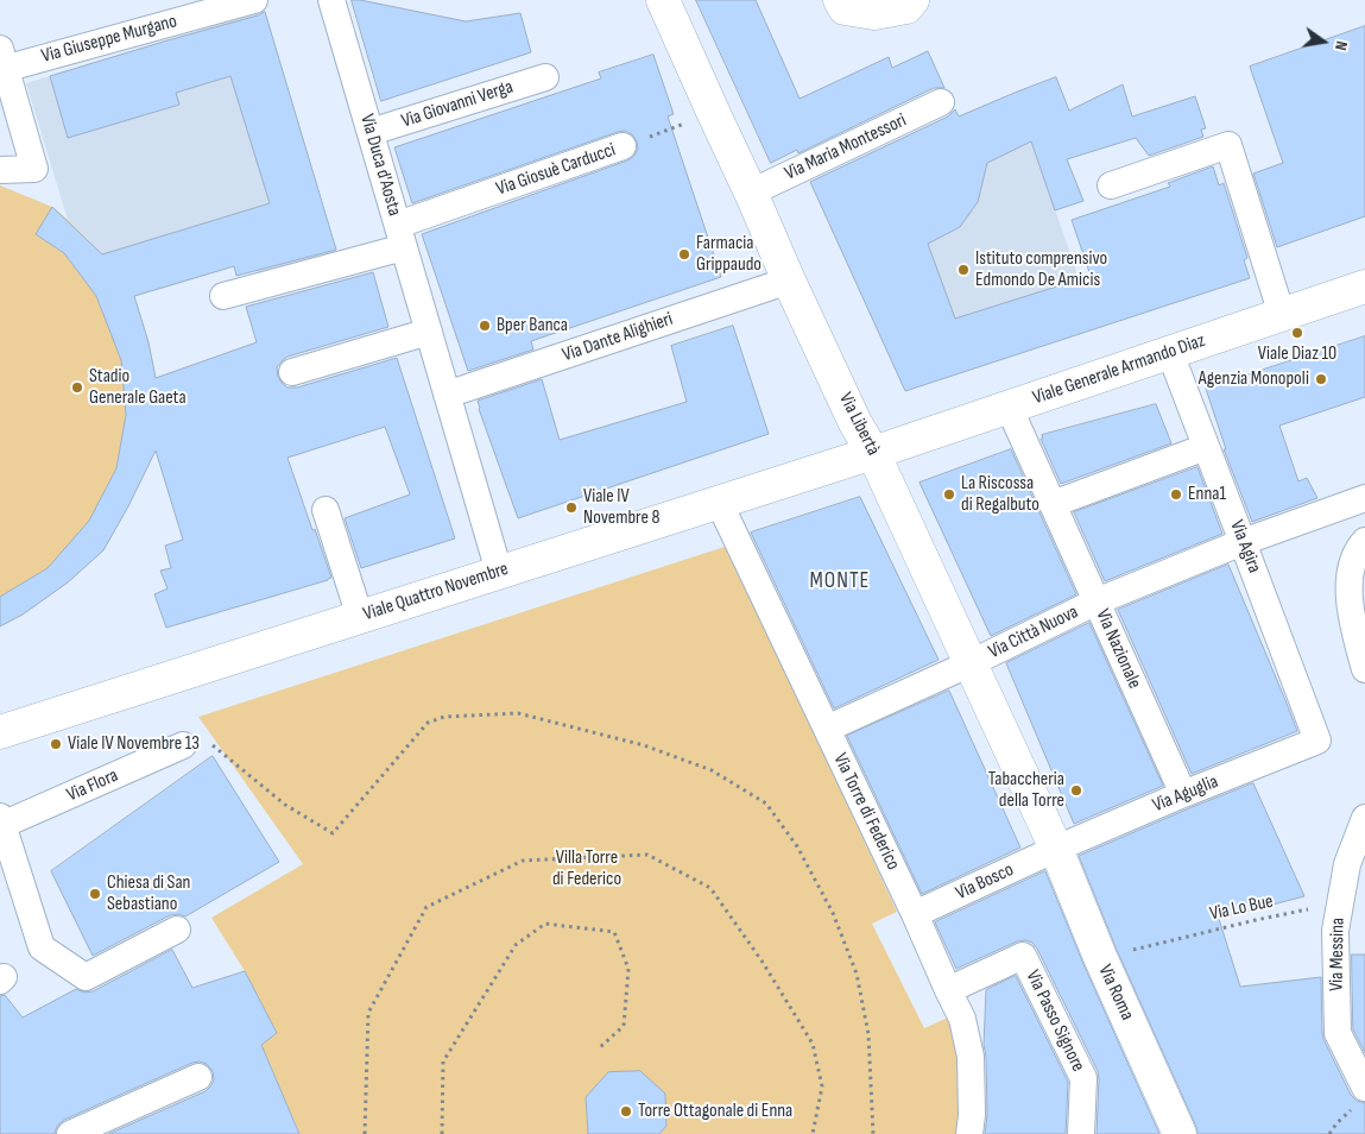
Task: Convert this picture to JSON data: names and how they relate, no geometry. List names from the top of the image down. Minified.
{"streets":{"street":["Via Giuseppe Murgano","Via Giovanni Verga","Via Maria Montessori","Via Duca d'Aosta","Via Giosuè Carducci","Via Dante Alighieri","Viale Generale Armando Diaz","Via Libertà","Via Agira","Viale Quattro Novembre","Via Città Nuova","Via Nazionale","Via Flora","Via Aguglia","Via Torre di Federico","Via Bosco","Via Messina","Via Roma","Via Passo Signore"],"path":["Via Lo Bue"]},"crossings":[["Via Giovanni Verga","Via Duca d'Aosta"],["Via Maria Montessori","Via Libertà"],["Via Duca d'Aosta","Via Giosuè Carducci"],["Via Duca d'Aosta","Via Dante Alighieri"],["Via Duca d'Aosta","Viale Quattro Novembre"],["Via Giosuè Carducci","Via Libertà"],["Via Dante Alighieri","Via Libertà"],["Viale Generale Armando Diaz","Via Libertà"],["Viale Generale Armando Diaz","Via Agira"],["Viale Generale Armando Diaz","Viale Quattro Novembre"],["Viale Generale Armando Diaz","Via Nazionale"],["Via Libertà","Viale Quattro Novembre"],["Via Libertà","Via Città Nuova"],["Via Libertà","Via Aguglia"],["Via Libertà","Via Bosco"],["Via Libertà","Via Roma"],["Via Agira","Via Città Nuova"],["Via Agira","Via Aguglia"],["Viale Quattro Novembre","Via Torre di Federico"],["Via Città Nuova","Via Nazionale"],["Via Città Nuova","Via Torre di Federico"],["Via Nazionale","Via Aguglia"],["Via Aguglia","Via Bosco"],["Via Aguglia","Via Roma"],["Via Torre di Federico","Via Bosco"],["Via Torre di Federico","Via Passo Signore"],["Via Bosco","Via Roma"],["Via Lo Bue","Via Roma"]],"districts":["MONTE"],"parks":["Villa Torre di Federico"],"places":["Farmacia Grippaudo","Istituto comprensivo Edmondo De Amicis","Bper Banca","Viale Diaz 10","Agenzia Monopoli","Stadio Generale Gaeta","La Riscossa di Regalbuto","Enna1","Viale IV Novembre 8","Viale IV Novembre 13","Tabaccheria della Torre","Chiesa di San Sebastiano","Torre Ottagonale di Enna"],"north":"right"}
